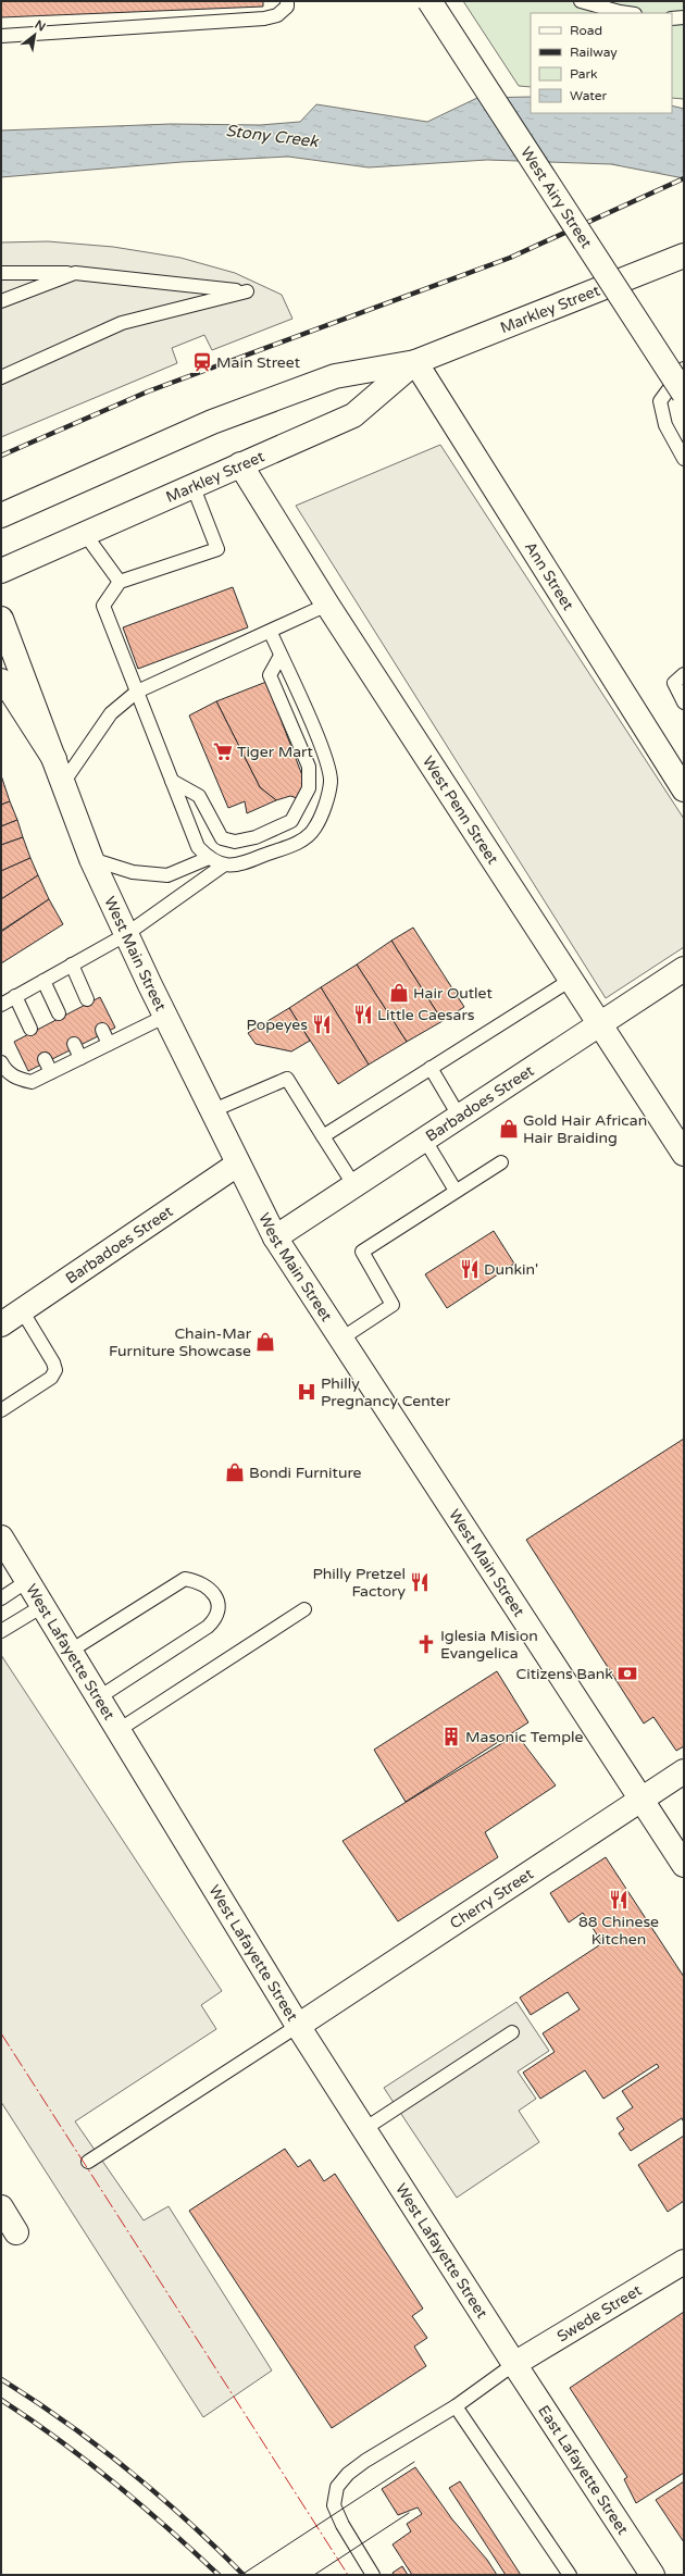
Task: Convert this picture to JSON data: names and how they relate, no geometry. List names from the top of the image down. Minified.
{"streets":{"main road":["West Airy Street","Markley Street","Ann Street","West Penn Street","West Main Street","Barbadoes Street","West Lafayette Street","Cherry Street","Swede Street","East Lafayette Street"]},"crossings":[["Markley Street","Ann Street"],["Markley Street","West Penn Street"],["West Penn Street","Barbadoes Street"],["West Main Street","Barbadoes Street"],["West Main Street","Cherry Street"],["West Lafayette Street","Cherry Street"],["West Lafayette Street","Swede Street"],["West Lafayette Street","East Lafayette Street"],["Swede Street","East Lafayette Street"]],"water":["Stony Creek"],"places":{"station":["Main Street"],"supermarket":["Tiger Mart"],"shop":["Hair Outlet","Gold Hair African Hair Braiding","Chain-Mar Furniture Showcase","Bondi Furniture"],"restaurant":["Little Caesars","Popeyes","Dunkin'","Philly Pretzel Factory","88 Chinese Kitchen"],"hospital":["Philly Pregnancy Center"],"church":["Iglesia Mision Evangelica"],"bank":["Citizens Bank"],"building":["Masonic Temple"]},"legend":["Road","Railway","Park","Water"],"north":"top right"}
